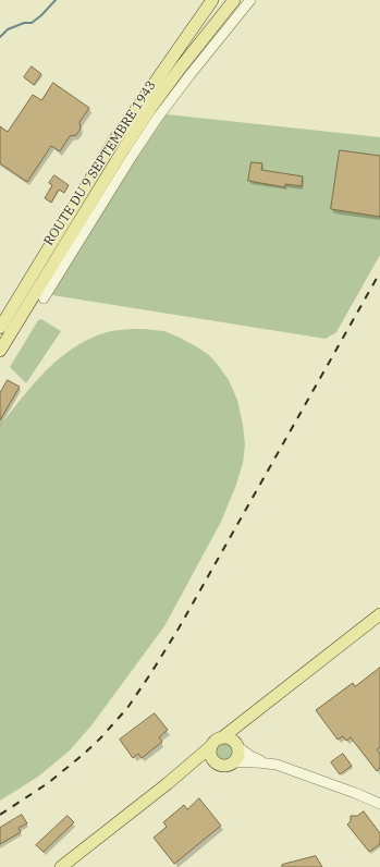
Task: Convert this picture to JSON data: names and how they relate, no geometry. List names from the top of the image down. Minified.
{"streets":{"main road":["ROUTE DU 9 SEPTEMBRE 1943"]}}
